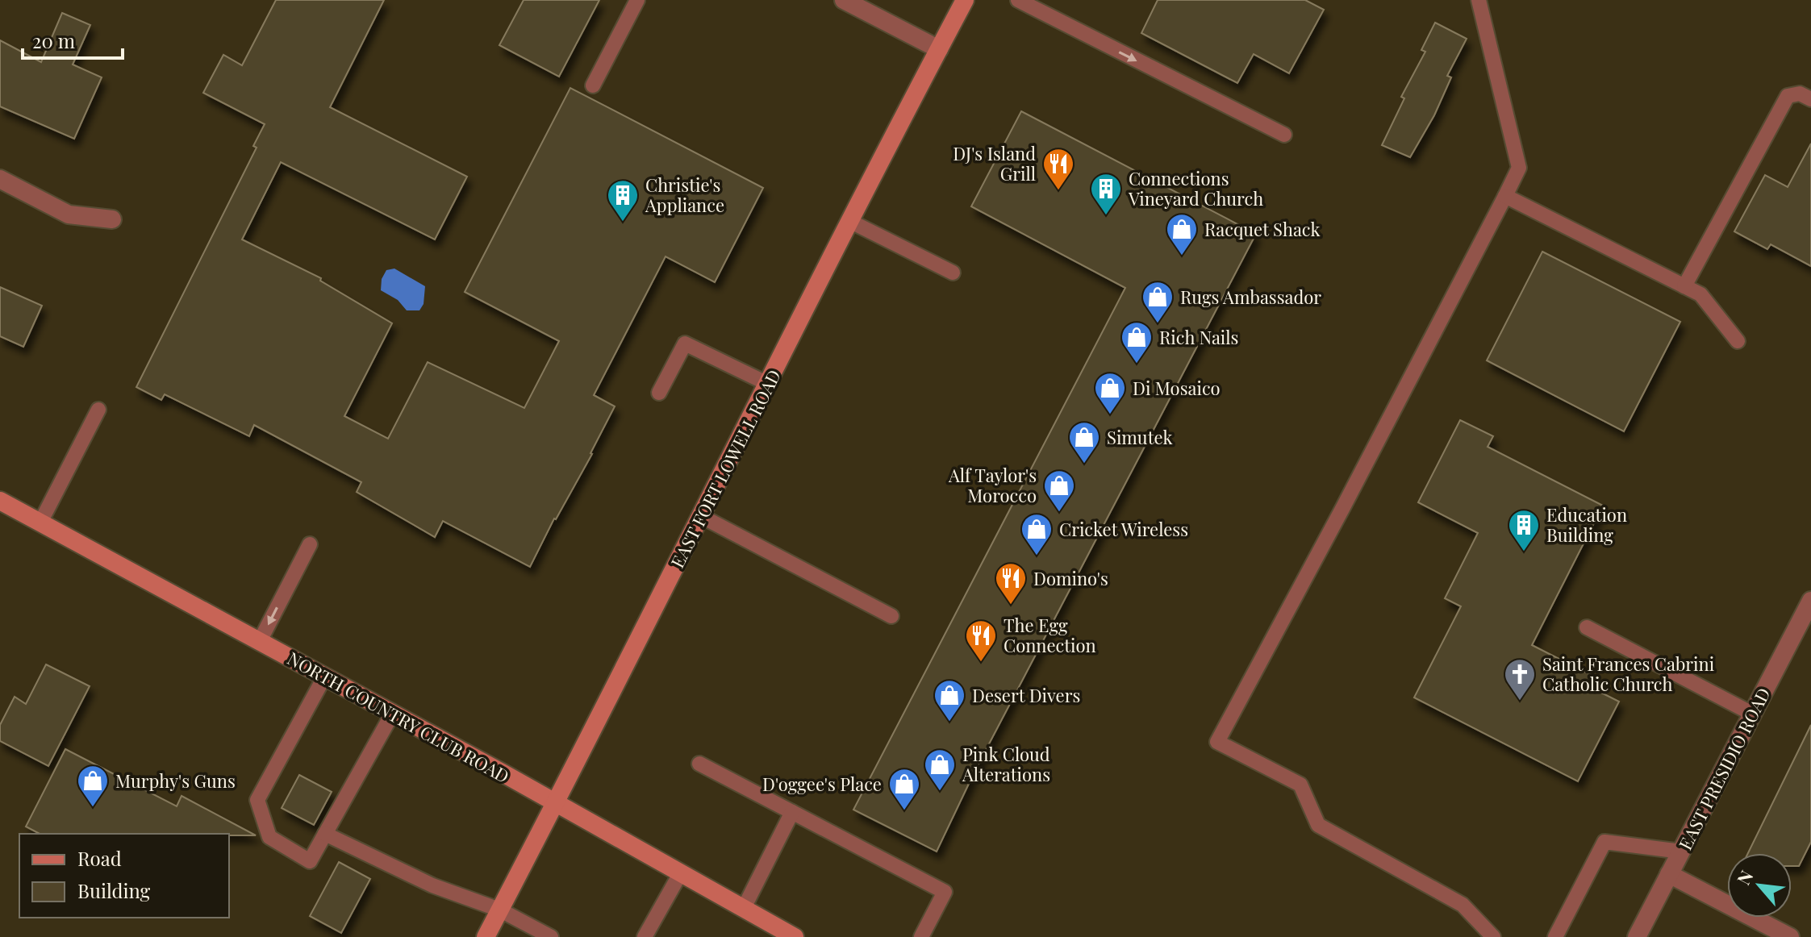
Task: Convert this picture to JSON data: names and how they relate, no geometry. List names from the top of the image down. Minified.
{"streets":{"main road":["EAST FORT LOWELL ROAD","NORTH COUNTRY CLUB ROAD"],"street":["EAST PRESIDIO ROAD"]},"crossings":[["EAST FORT LOWELL ROAD","NORTH COUNTRY CLUB ROAD"]],"places":{"restaurant":["DJ's Island Grill","Domino's","The Egg Connection"],"building":["Connections Vineyard Church","Christie's Appliance","Education Building"],"shop":["Racquet Shack","Rugs Ambassador","Rich Nails","Di Mosaico","Simutek","Alf Taylor's Morocco","Cricket Wireless","Desert Divers","Pink Cloud Alterations","Murphy's Guns","D'oggee's Place"],"church":["Saint Frances Cabrini Catholic Church"]},"legend":["Road","Building"],"scale_bar":"20 m","north":"top left"}
